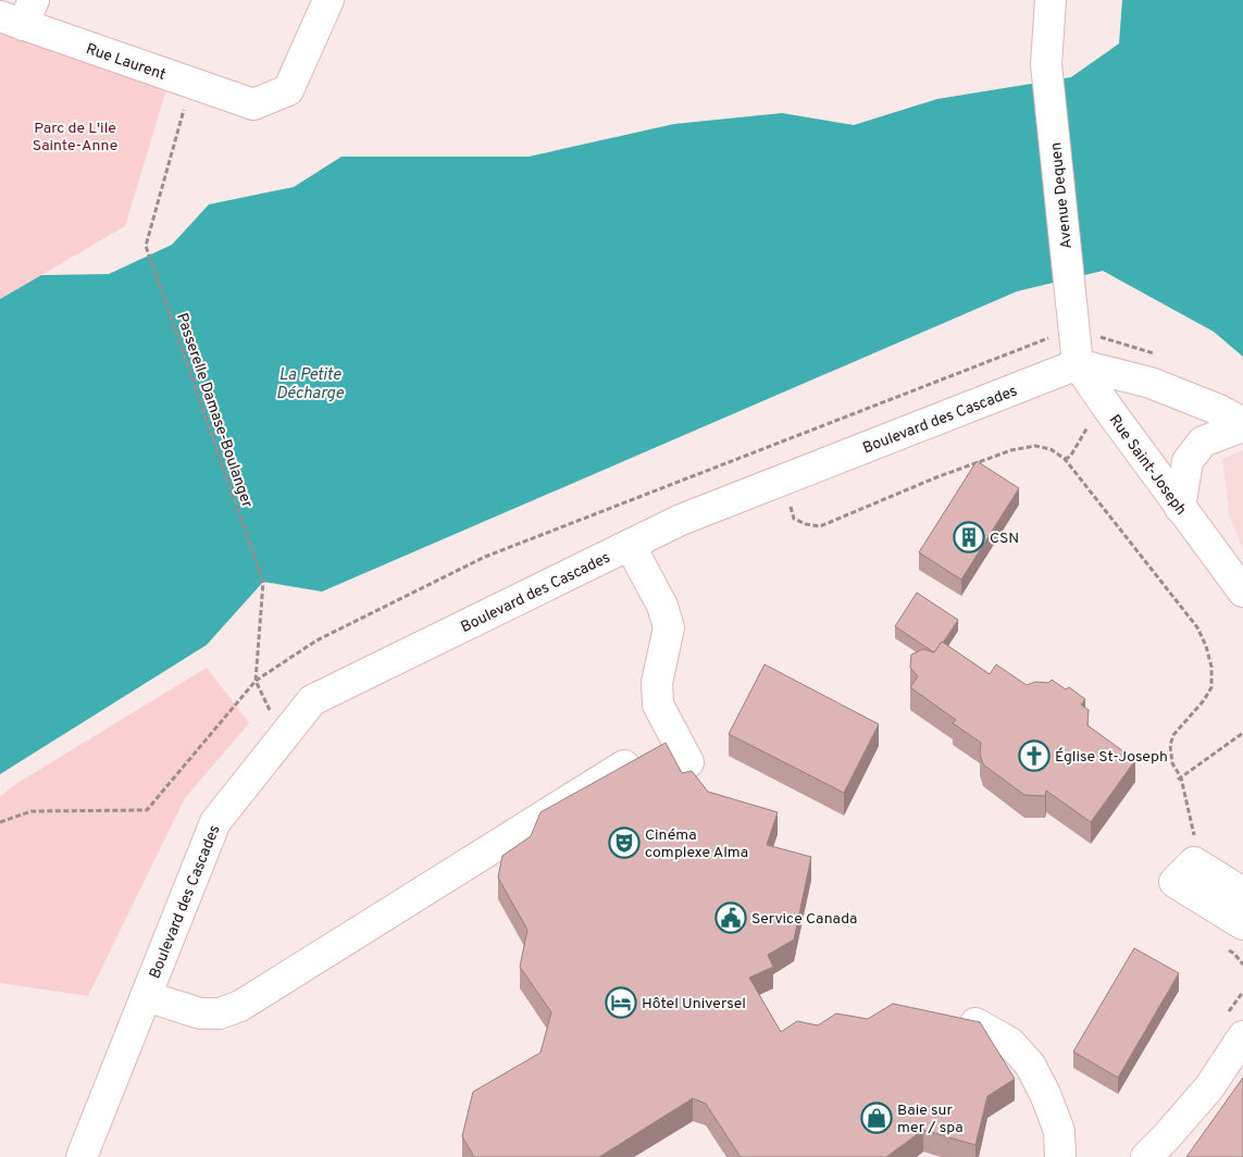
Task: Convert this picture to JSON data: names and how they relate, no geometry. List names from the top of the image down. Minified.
{"streets":{"street":["Rue Laurent","Avenue Dequen","Boulevard des Cascades","Rue Saint-Joseph"],"path":["Passerelle Damase-Boulanger"]},"crossings":[["Rue Laurent","Passerelle Damase-Boulanger"],["Avenue Dequen","Rue Saint-Joseph"],["Boulevard des Cascades","Rue Saint-Joseph"]],"water":["La Petite Décharge"],"parks":["Parc de L'ile Sainte-Anne"],"places":{"building":["CSN"],"church":["Église St-Joseph"],"theatre":["Cinéma complexe Alma"],"public building":["Service Canada"],"hotel":["Hôtel Universel"],"shop":["Baie sur mer / spa"]}}
